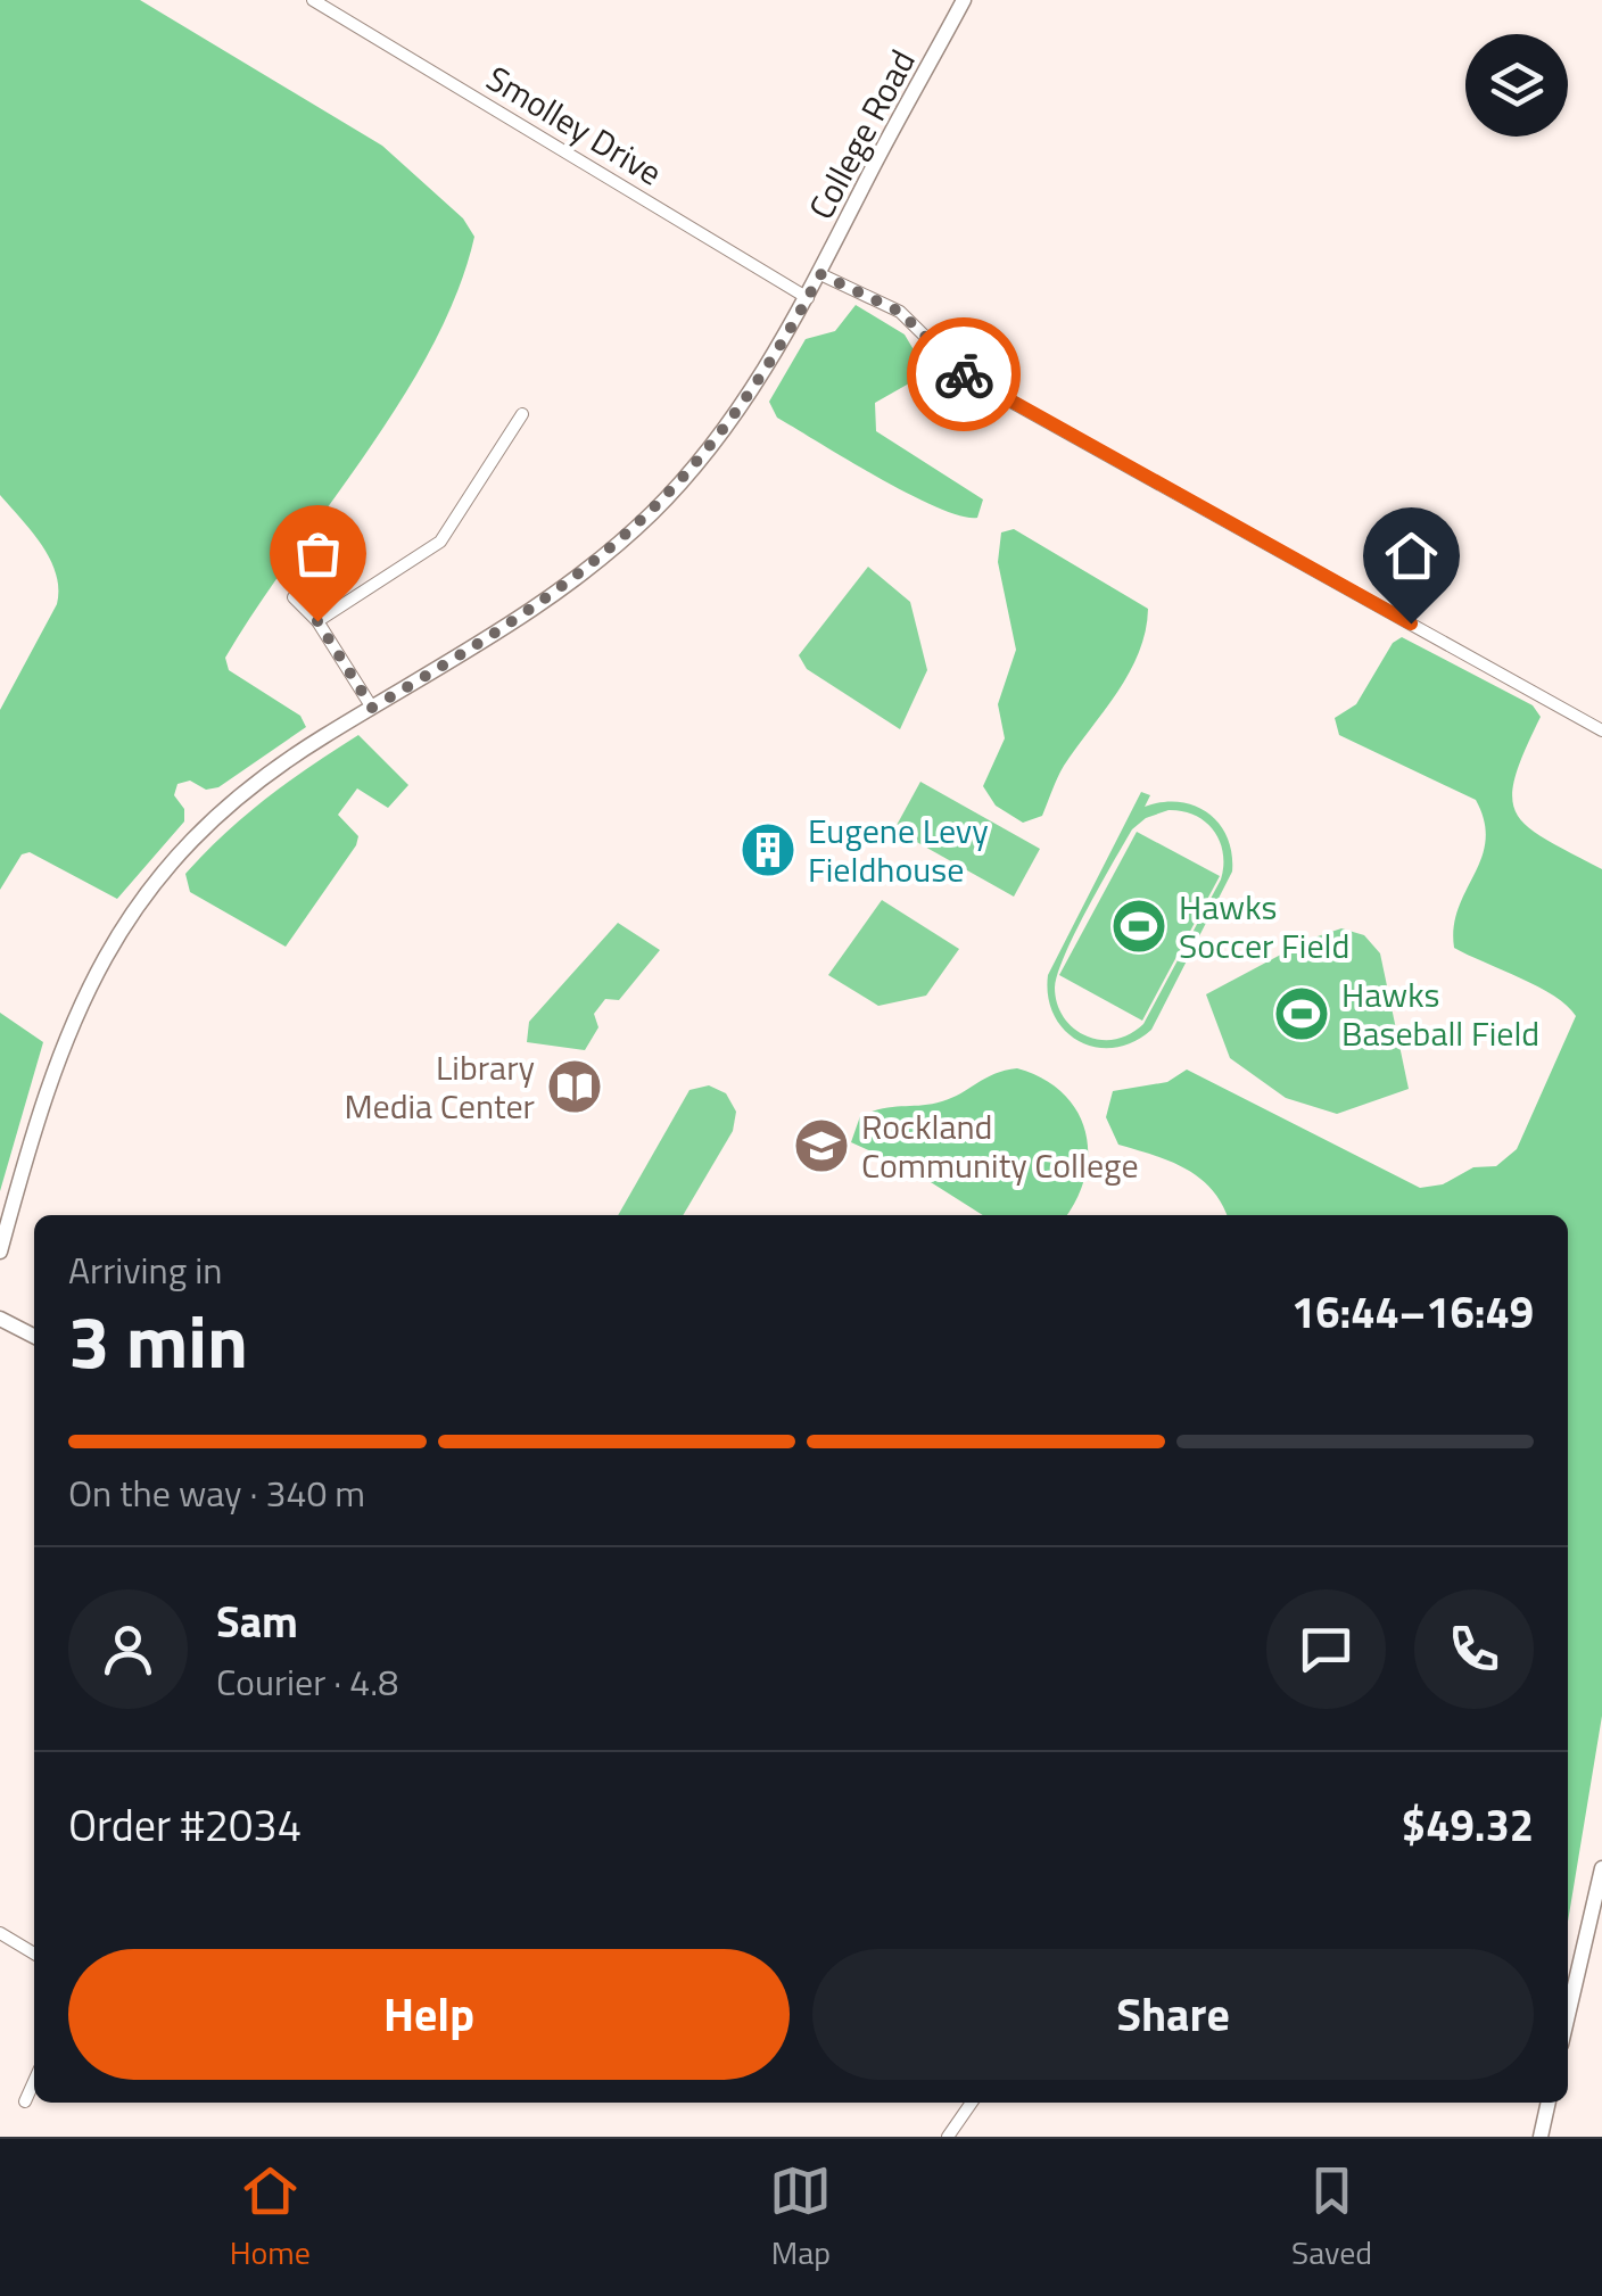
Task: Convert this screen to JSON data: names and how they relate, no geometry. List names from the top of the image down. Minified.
{"streets":{"street":["Smolley Drive","College Road"]},"crossings":[["Smolley Drive","College Road"]],"places":{"building":["Eugene Levy Fieldhouse"],"sports":["Hawks Soccer Field","Hawks Baseball Field"],"library":["Library Media Center"],"school or university":["Rockland Community College"]},"page":{"heading":["3 min","Arriving in","16:44–16:49"],"panel":["Sam","Courier · 4.8","Order #2034","$49.32"],"bar":"On the way · 340 m","buttons":["Help","Share"],"tabs":["Home","Map","Saved"]}}
